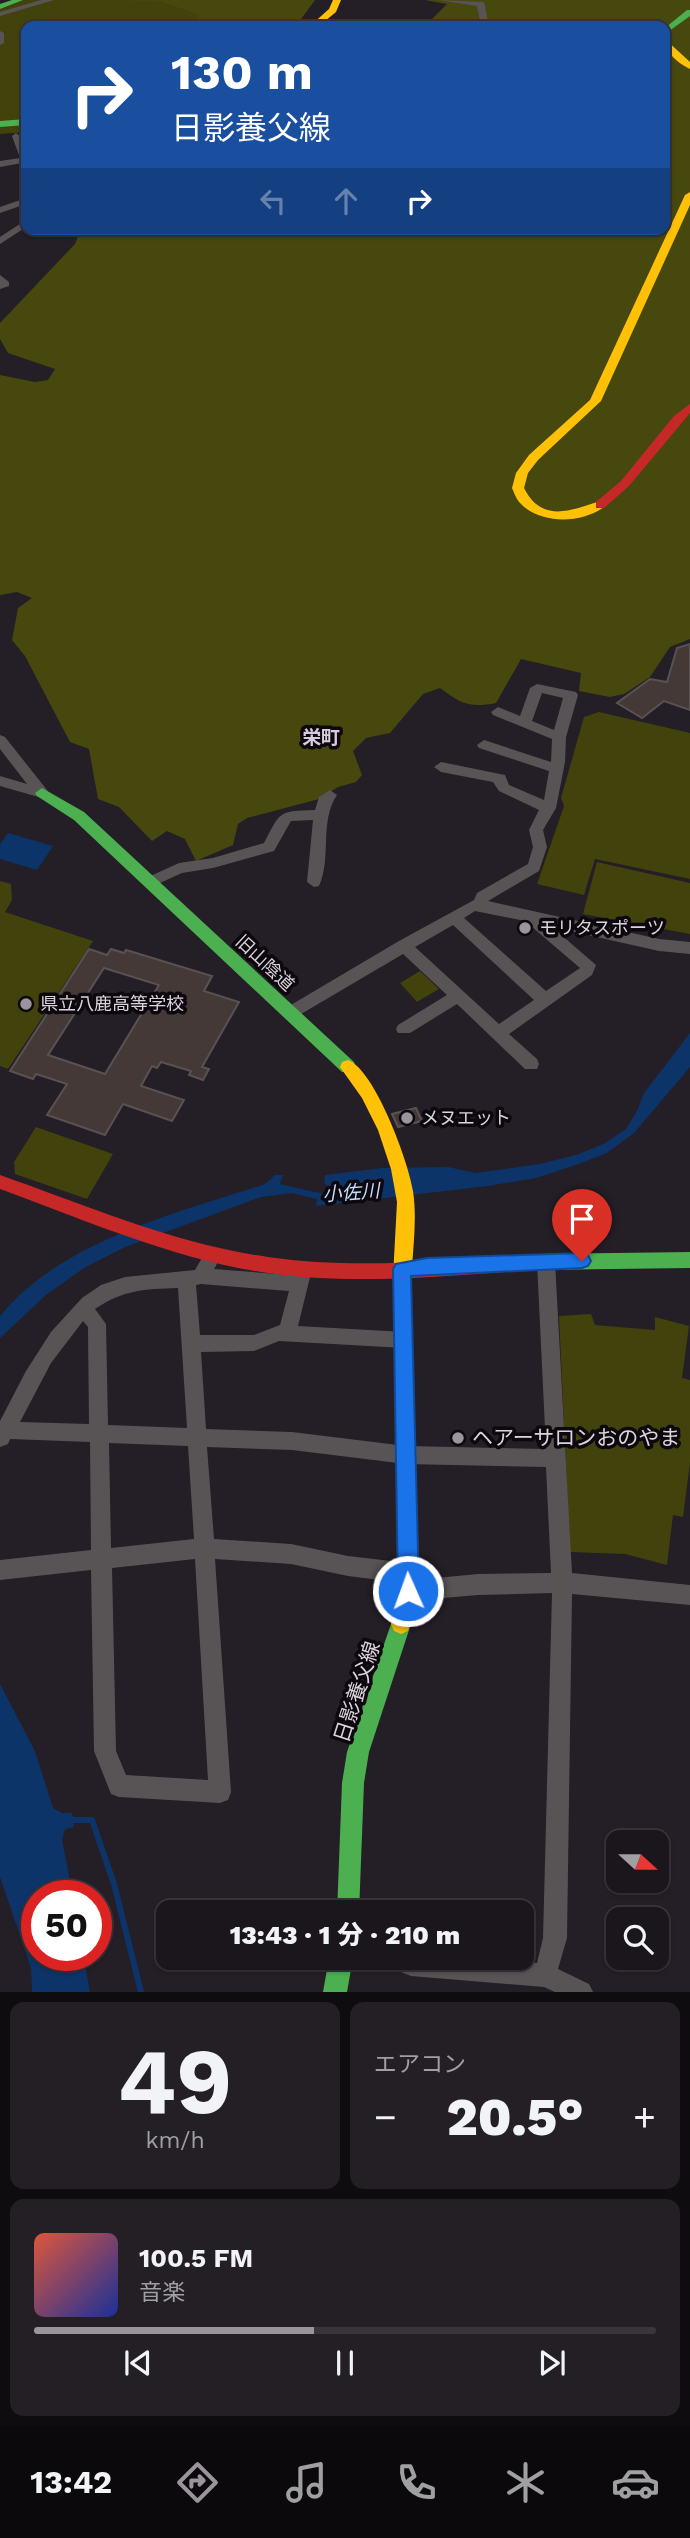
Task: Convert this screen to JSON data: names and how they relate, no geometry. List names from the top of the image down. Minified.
{"streets":{"street":["旧山陰道","日影養父線"]},"crossings":[["旧山陰道","日影養父線"]],"districts":["栄町"],"water":["小佐川"],"places":["モリタスポーツ","県立八鹿高等学校","メヌエット","ヘアーサロンおのやま"],"north":"right","page":{"turn":["130 m","日影養父線"],"limit":"50","trip":"13:43 · 1 分 · 210 m","tile":[["49","km/h"],"エアコン"],"heat":["−","20.5°","+"],"song":["100.5 FM","音楽"],"tabs":"13:42"}}
